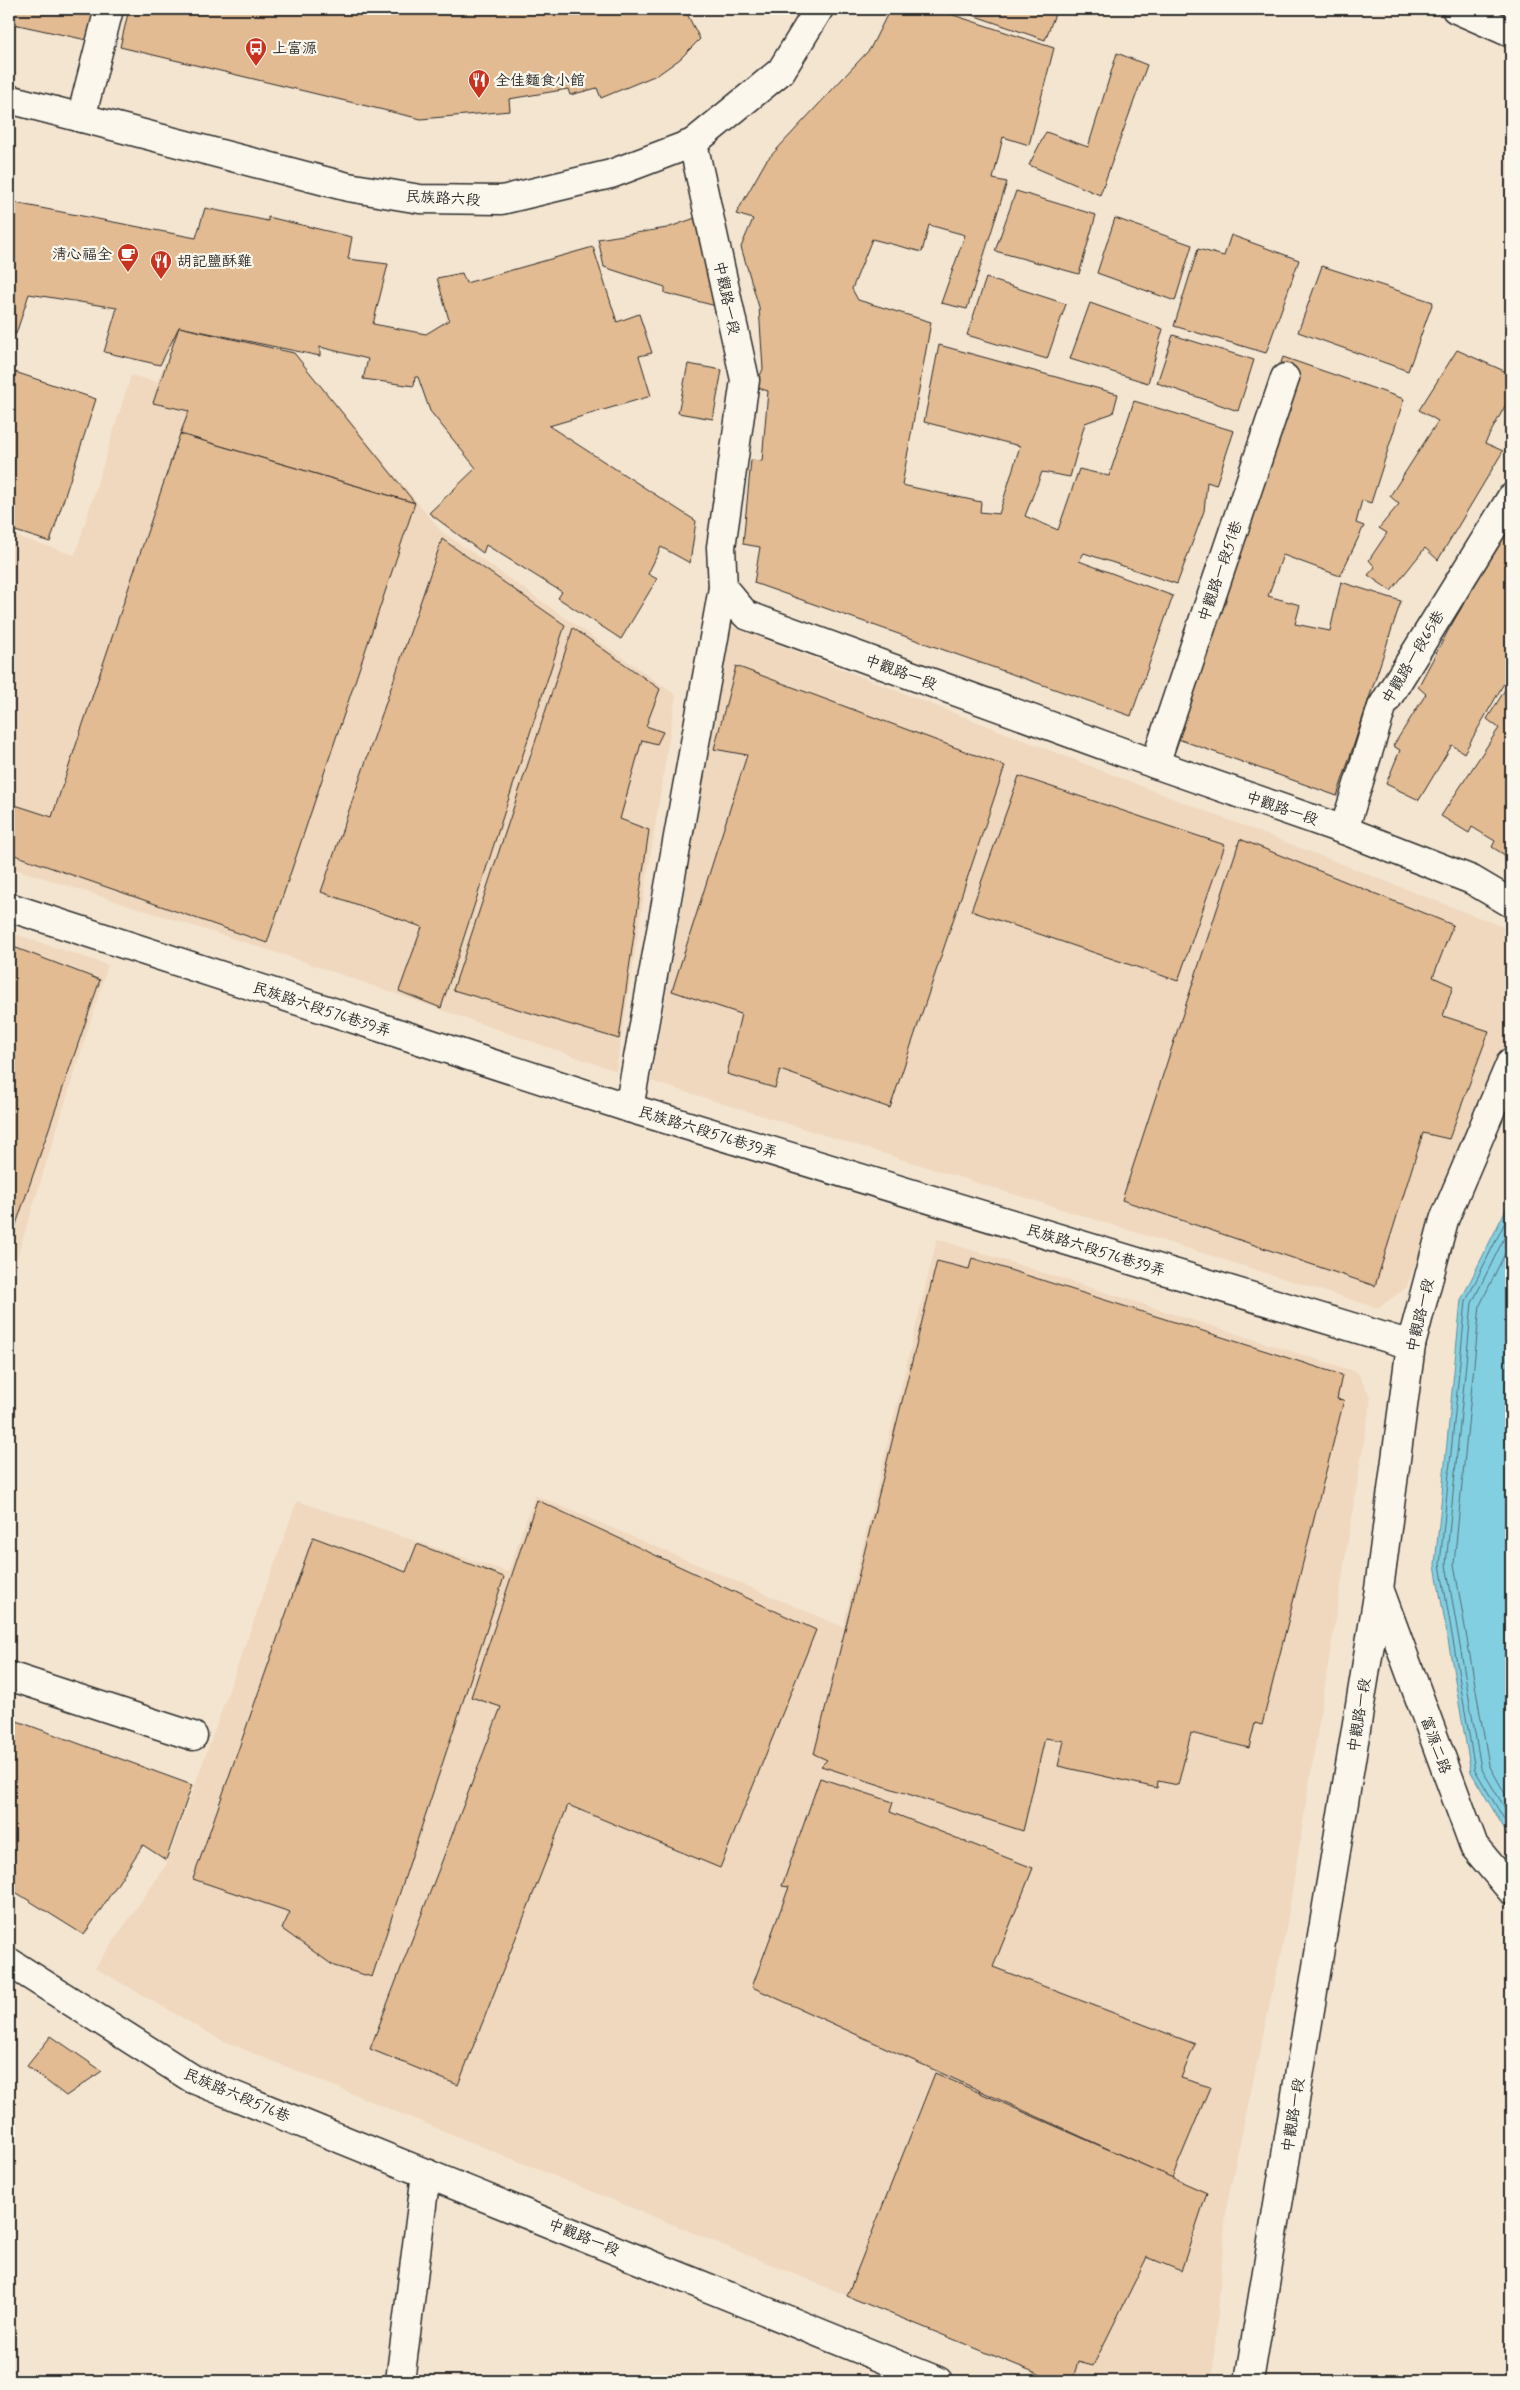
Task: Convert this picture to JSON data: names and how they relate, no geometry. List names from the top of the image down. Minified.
{"streets":{"street":["民族路六段","中觀路一段","中觀路一段51巷","中觀路一段65巷","民族路六段576巷39弄","富源二路","民族路六段576巷"]},"crossings":[["民族路六段","中觀路一段"],["中觀路一段","中觀路一段51巷"],["中觀路一段","中觀路一段65巷"],["中觀路一段","民族路六段576巷39弄"],["中觀路一段","富源二路"],["中觀路一段","民族路六段576巷"]],"places":{"bus stop":["上富源"],"restaurant":["全佳麵食小館","胡記鹽酥雞"],"cafe":["清心福全"]}}
